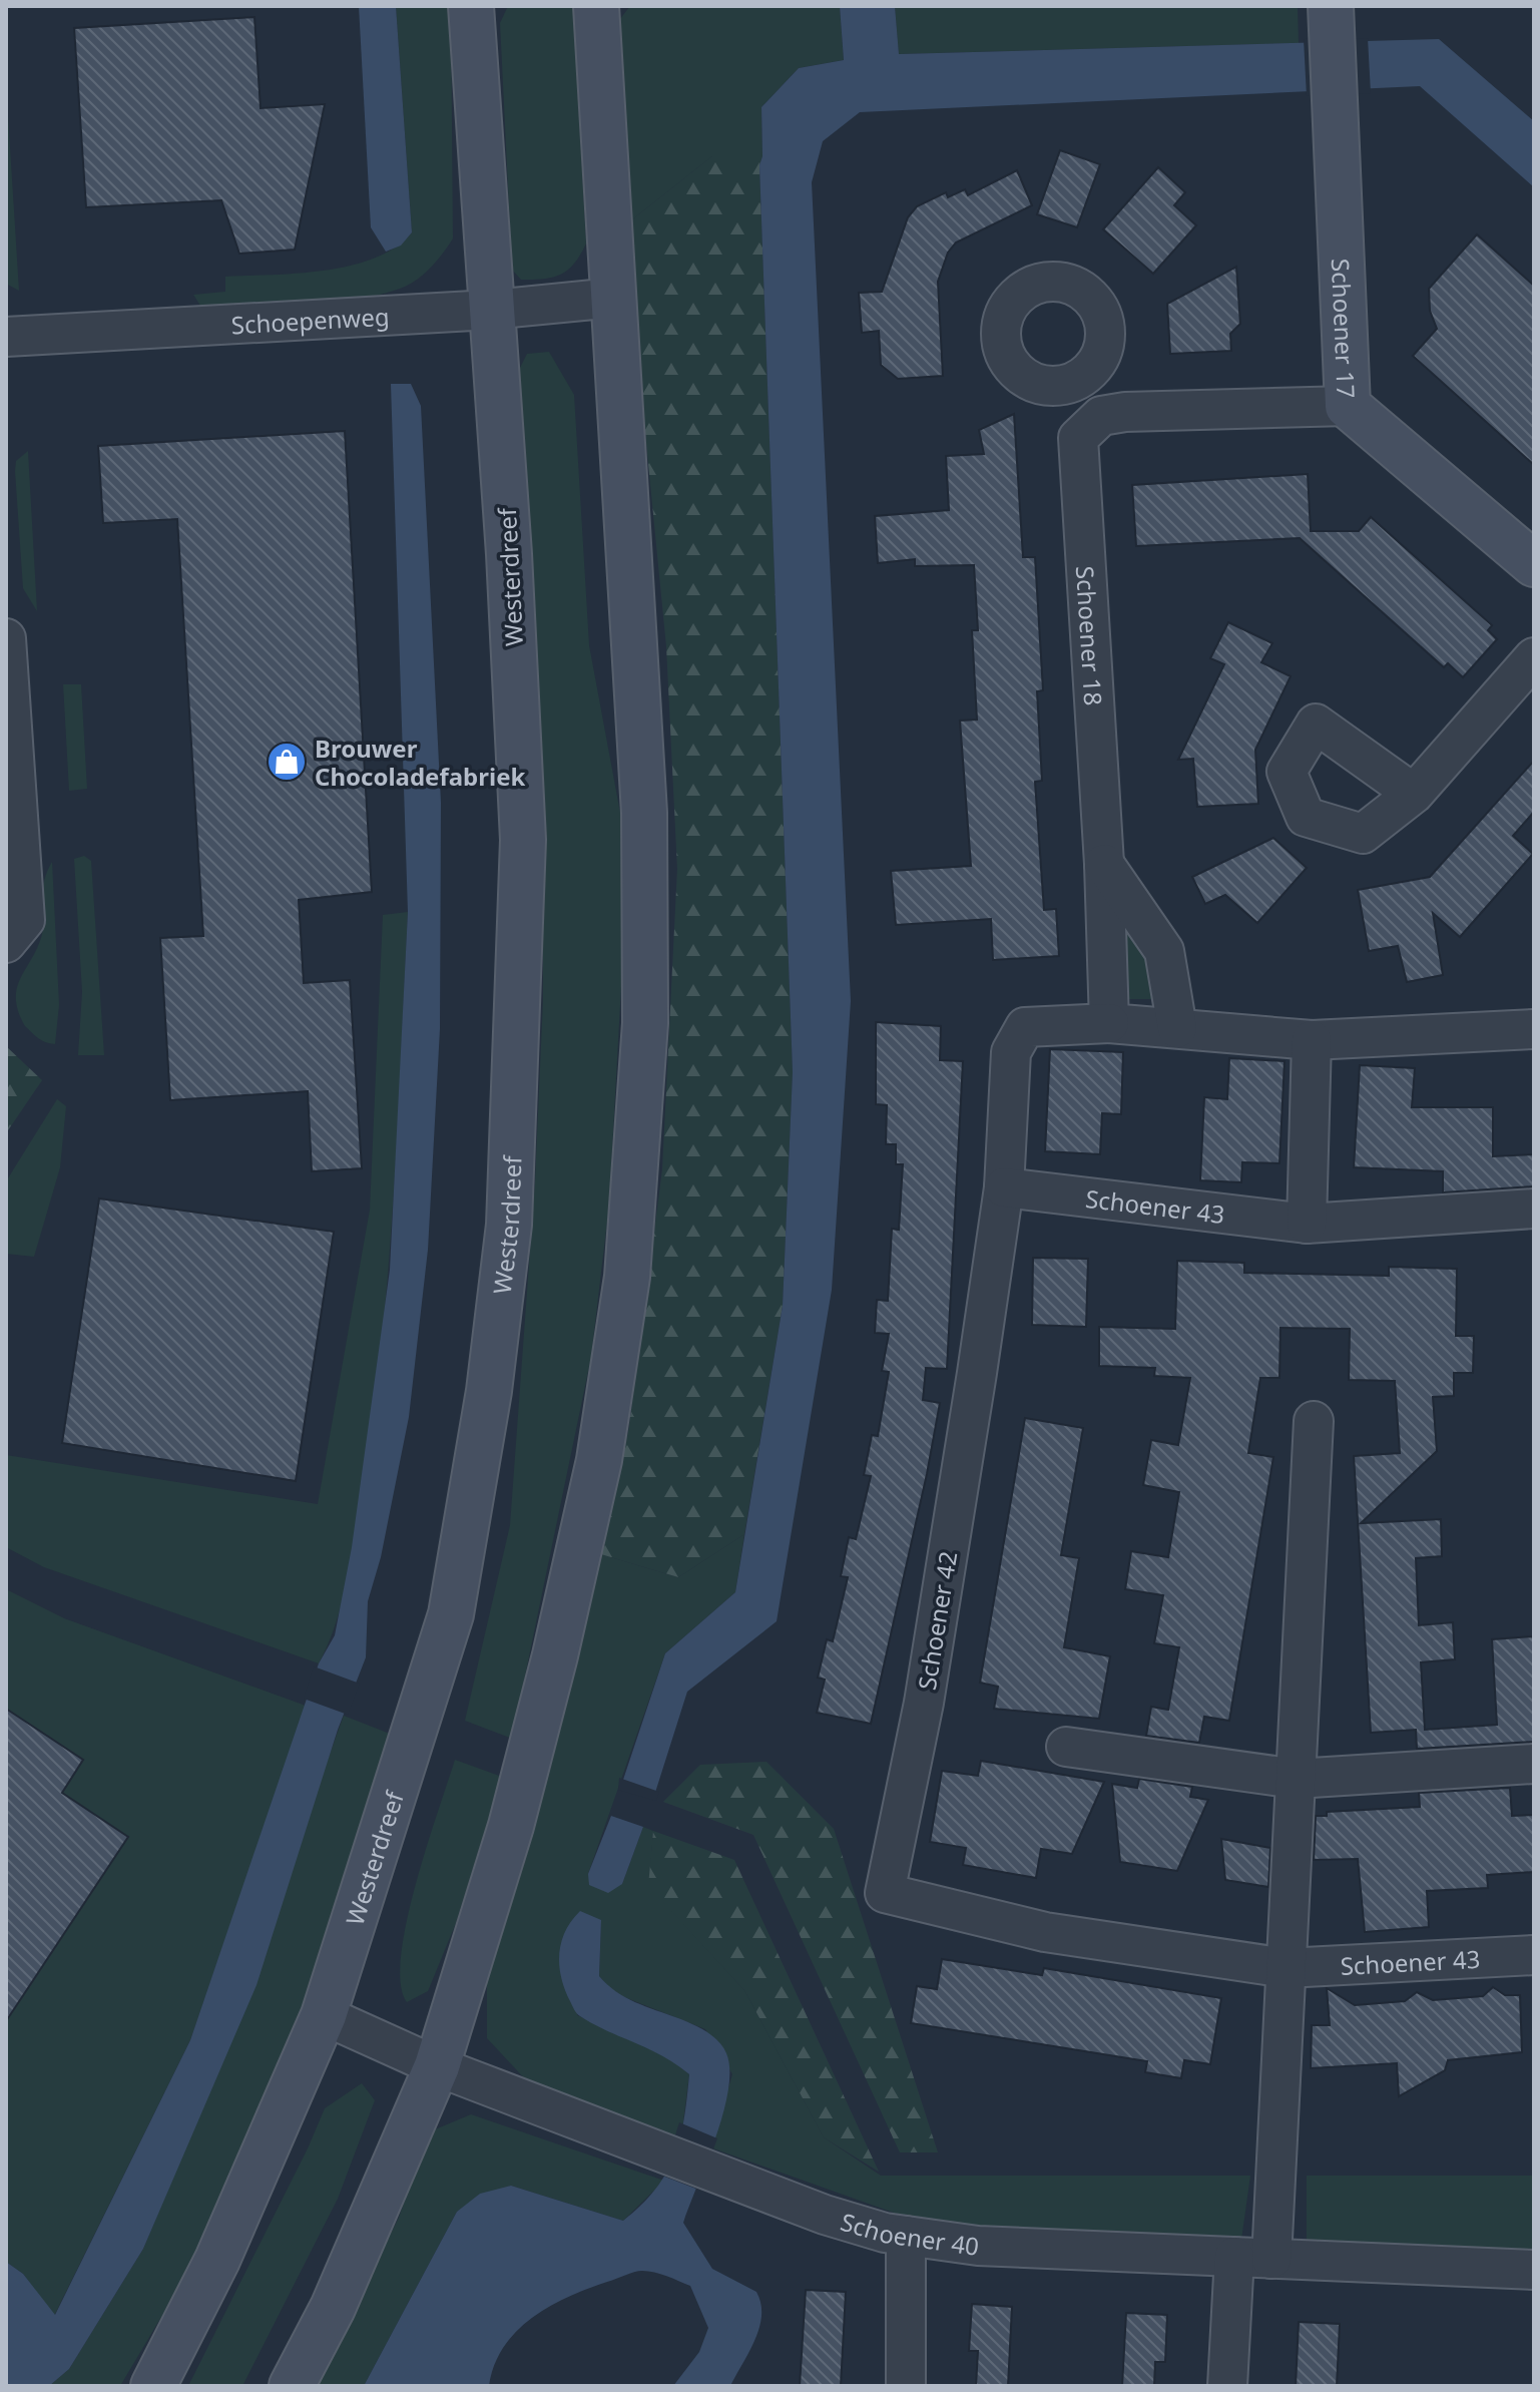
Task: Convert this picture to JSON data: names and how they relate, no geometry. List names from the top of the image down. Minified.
{"streets":{"main road":["Schoener 17","Westerdreef"],"street":["Schoepenweg","Schoener 18","Schoener 43","Schoener 42","Schoener 40"]},"crossings":[["Schoepenweg","Westerdreef"],["Westerdreef","Schoener 40"],["Schoener 18","Schoener 42"],["Schoener 43","Schoener 42"]],"places":{"shop":["Brouwer Chocoladefabriek"]}}
